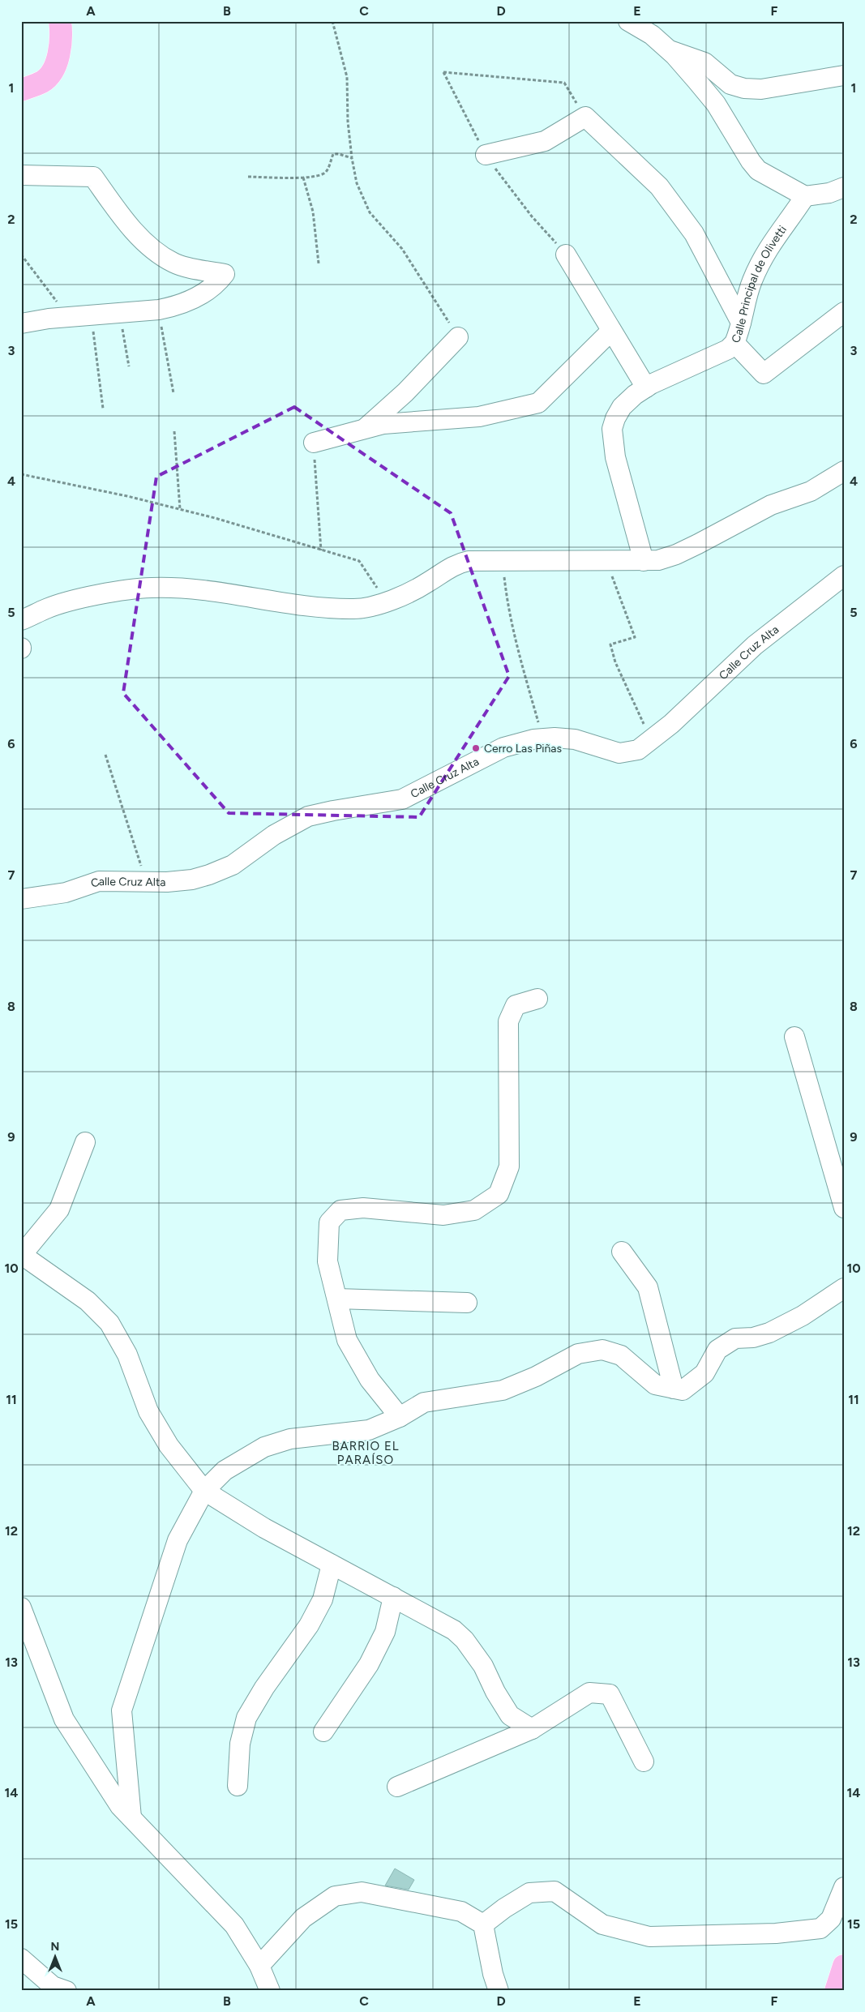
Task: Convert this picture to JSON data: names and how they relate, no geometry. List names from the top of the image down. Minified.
{"streets":{"street":["Calle Principal de Olivetti","Calle Cruz Alta"]},"districts":["BARRIO EL PARAÍSO"],"places":["Cerro Las Piñas"],"north":"top","grid":{"columns":["A","B","C","D","E","F"],"rows":["1","2","3","4","5","6","7","8","9","10","11","12","13","14","15"]}}
